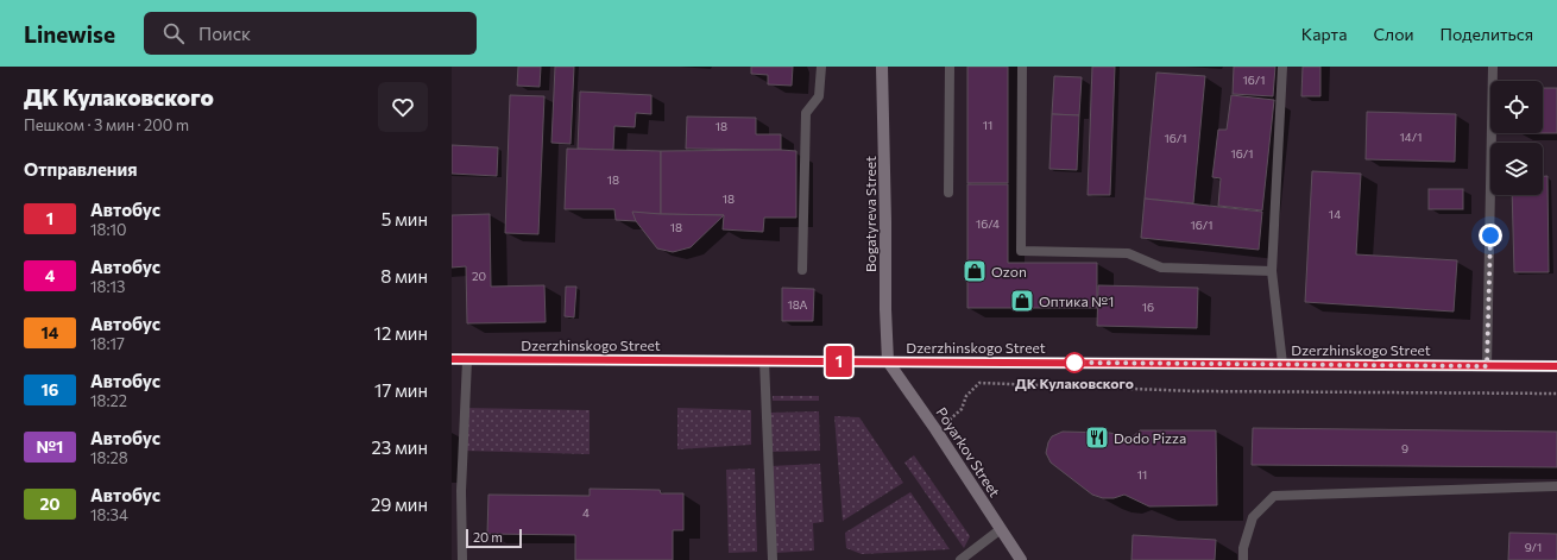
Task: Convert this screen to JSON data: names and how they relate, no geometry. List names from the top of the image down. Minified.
{"streets":{"main road":["Bogatyreva Street","Dzerzhinskogo Street","Poyarkov Street"]},"crossings":[["Bogatyreva Street","Dzerzhinskogo Street"],["Bogatyreva Street","Poyarkov Street"],["Dzerzhinskogo Street","Poyarkov Street"]],"places":{"shop":["Ozon","Оптика №1"],"other":["ДК Кулаковского"],"restaurant":["Dodo Pizza"]},"lines":["bus line 1"],"house_numbers":["16/1","11","18","14/1","16/1","16/1","18","18","14","16/4","16/1","18","20","18А","16","9","11","4","9/1"],"scale_bar":"20 m","page":{"header":"Linewise","search":"Поиск","nav":["Карта","Слои","Поделиться"],"heading":[["ДК Кулаковского","Пешком · 3 мин · 200 m"],"Отправления"],"on_map":"1","list":[{"mark":"1","name":"Автобус","note":"18:10","value":"5 мин"},{"mark":"4","name":"Автобус","note":"18:13","value":"8 мин"},{"mark":"14","name":"Автобус","note":"18:17","value":"12 мин"},{"mark":"16","name":"Автобус","note":"18:22","value":"17 мин"},{"mark":"№1","name":"Автобус","note":"18:28","value":"23 мин"},{"mark":"20","name":"Автобус","note":"18:34","value":"29 мин"}],"scale":"20 m"}}
